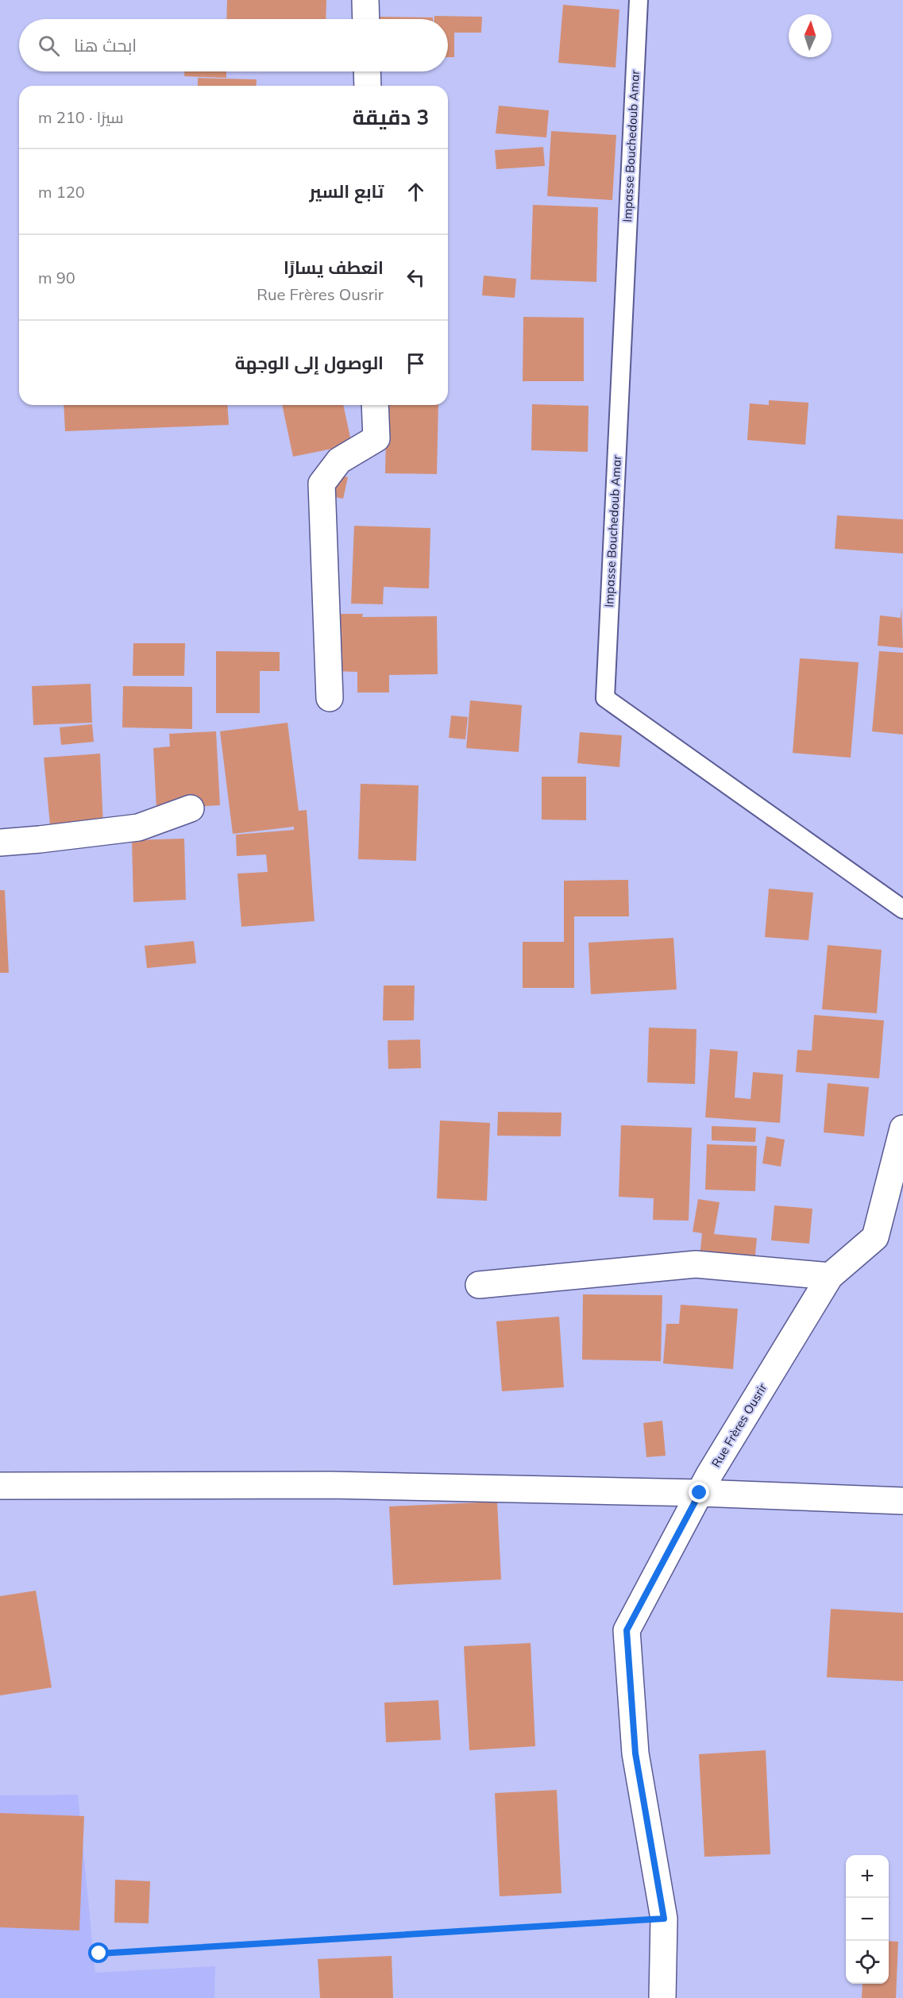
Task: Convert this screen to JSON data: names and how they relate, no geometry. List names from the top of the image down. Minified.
{"streets":{"street":["Rue Frères Ousrir"],"lane":["Impasse Bouchedoub Amar"]},"north":"top","page":{"search":"ابحث هنا","heading":["3 دقيقة","سيرًا · 210 m"],"list":[["تابع السير","120 m"],["انعطف يسارًا","Rue Frères Ousrir","90 m"],"الوصول إلى الوجهة"],"map_buttons":["+","−"]}}
